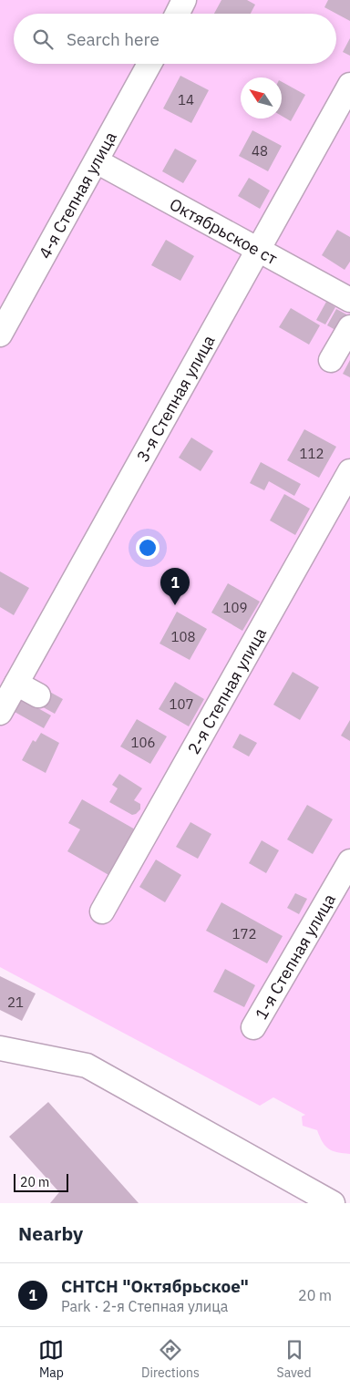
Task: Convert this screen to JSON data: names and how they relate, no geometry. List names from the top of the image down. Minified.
{"streets":{"street":["4-я Степная улица","Октябрьское ст","3-я Степная улица","2-я Степная улица","1-я Степная улица"]},"crossings":[["4-я Степная улица","Октябрьское ст"],["Октябрьское ст","3-я Степная улица"]],"house_numbers":["14","48","112","109","108","107","106","172","21"],"scale_bar":"20 m","north":"top left","page":{"search":"Search here","pins":"1","scale":"20 m","heading":"Nearby","list":[{"mark":"1","name":"СНТСН \"Октябрьское\"","note":"Park · 2-я Степная улица","value":"20 m"}],"nav":["Map","Directions","Saved"]}}
